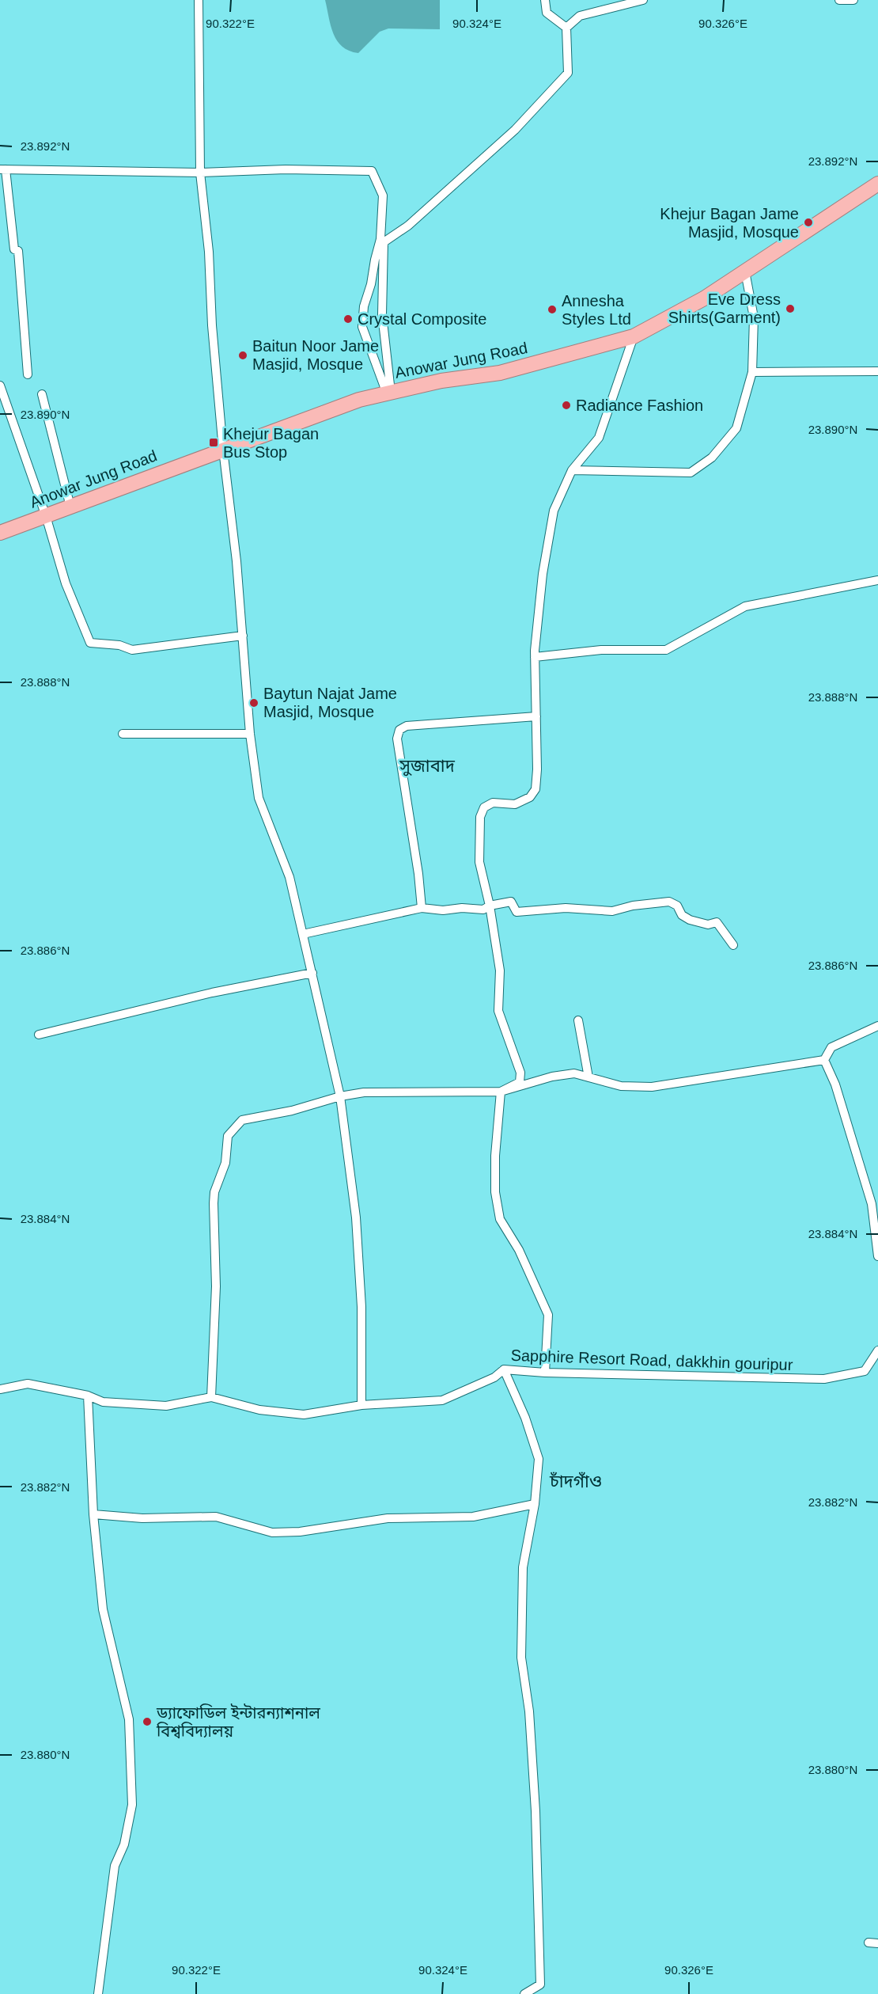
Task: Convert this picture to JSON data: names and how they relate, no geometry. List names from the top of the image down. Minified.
{"streets":{"highway":["Anowar Jung Road"],"street":["Sapphire Resort Road, dakkhin gouripur"]},"districts":["সুজাবাদ","চাঁদগাঁও"],"places":{"other":["Khejur Bagan Jame Masjid, Mosque","Eve Dress Shirts(Garment)","Annesha Styles Ltd","Crystal Composite","Baitun Noor Jame Masjid, Mosque","Radiance Fashion","Baytun Najat Jame Masjid, Mosque","ড্যাফোডিল ইন্টারন্যাশনাল বিশ্ববিদ্যালয়"],"transit":["Khejur Bagan Bus Stop"]},"coordinates":["90.322°E","90.324°E","90.326°E","23.892°N","23.890°N","23.888°N","23.886°N","23.884°N","23.882°N","23.880°N"]}
